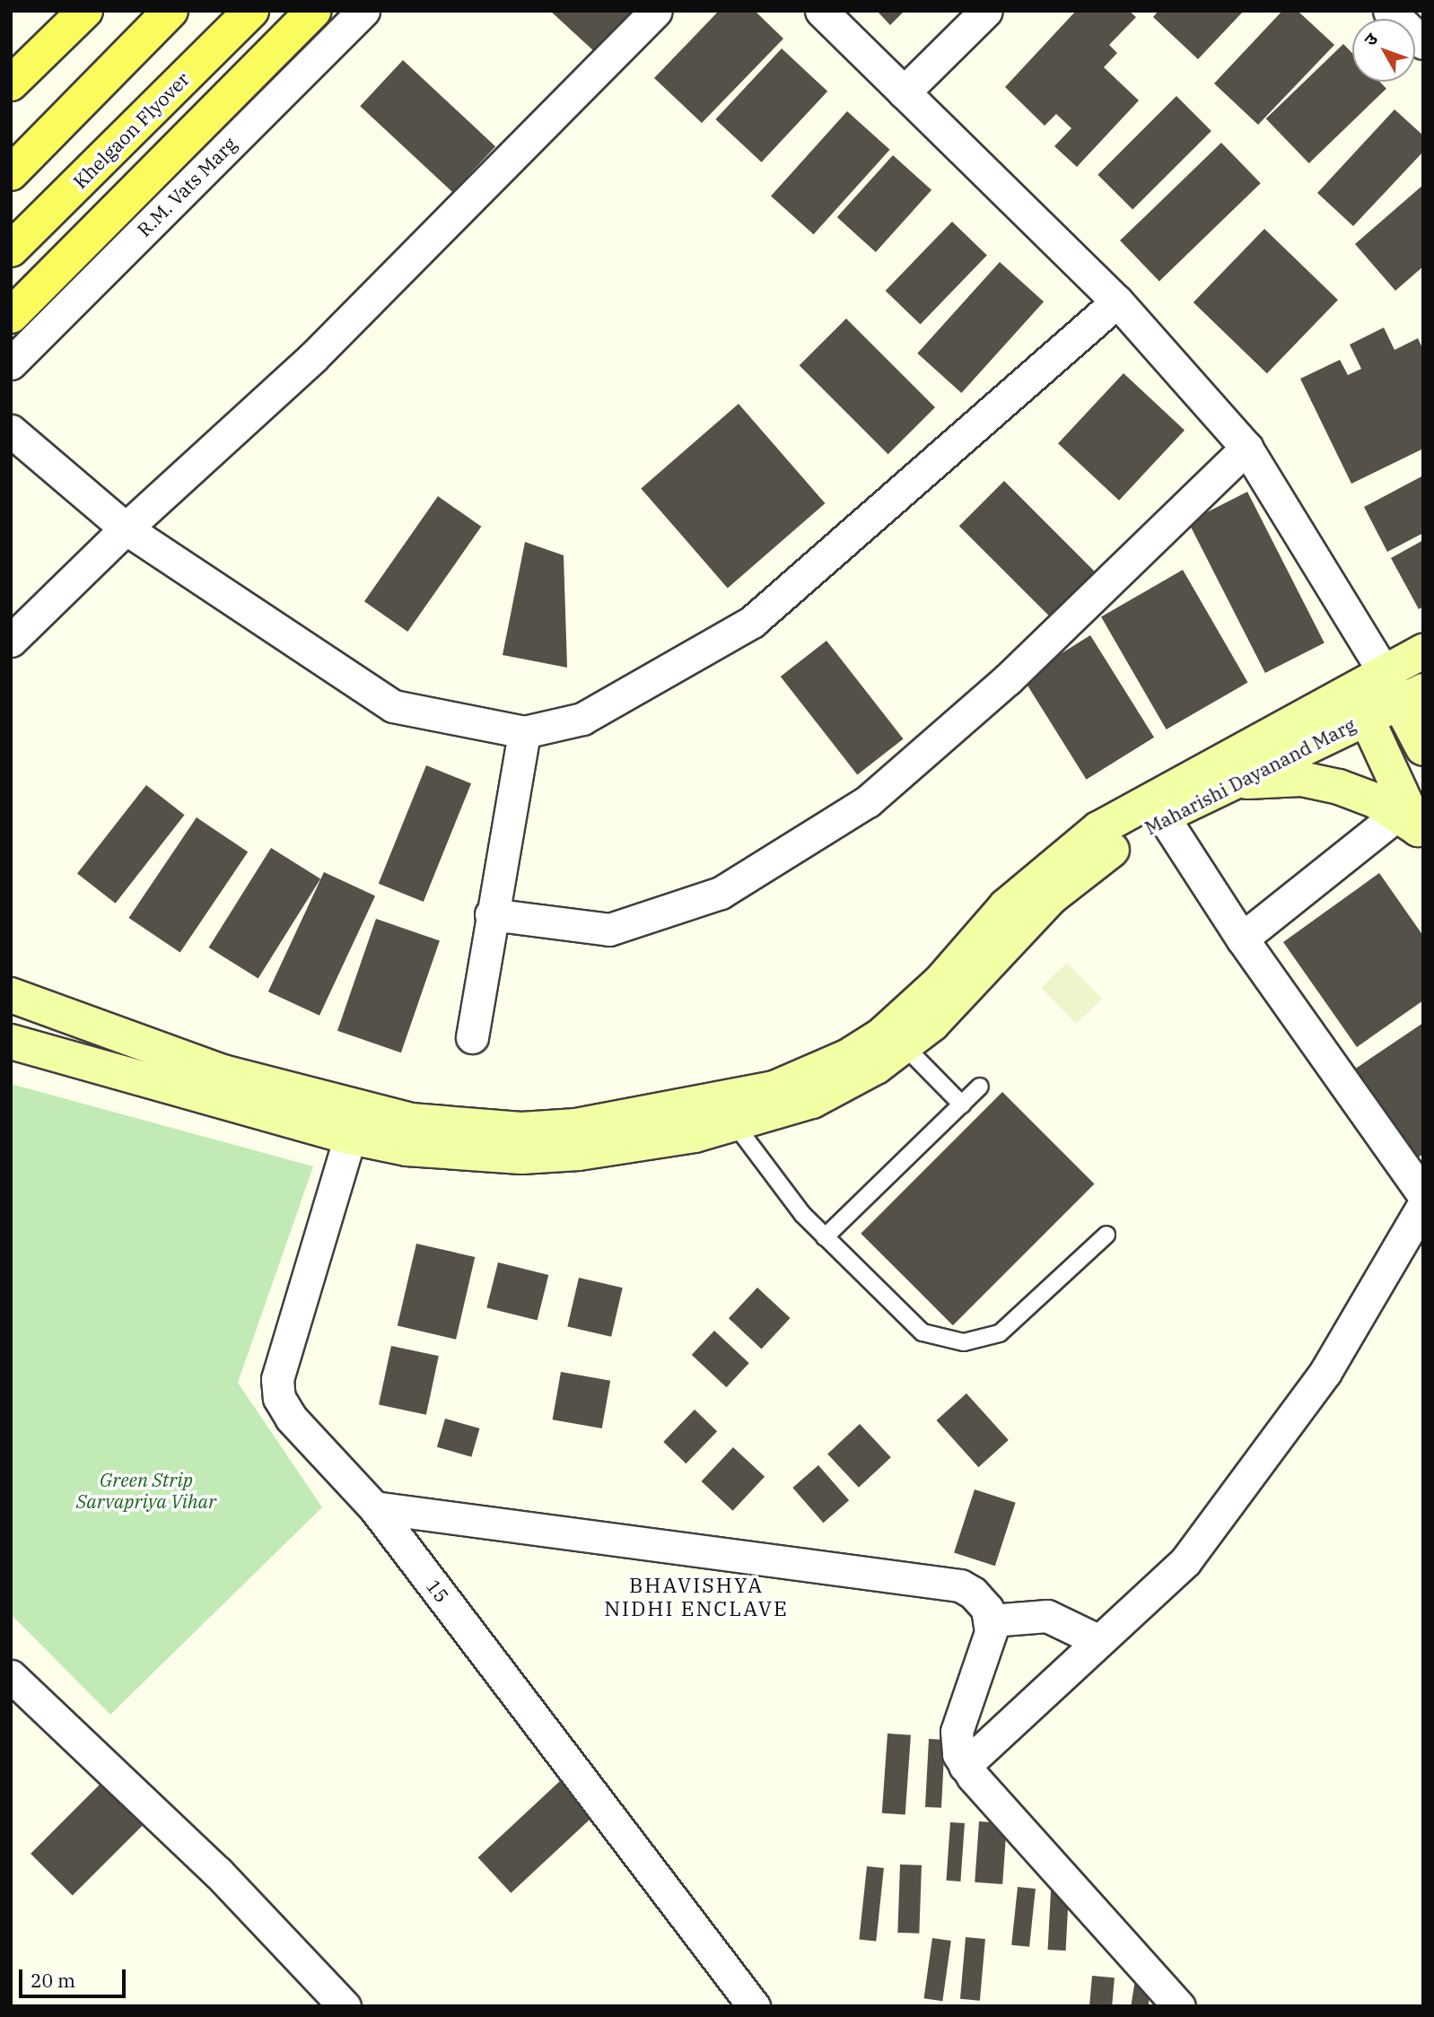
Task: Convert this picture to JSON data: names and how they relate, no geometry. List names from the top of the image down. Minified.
{"streets":{"main road":["Khelgaon Flyover","Maharishi Dayanand Marg"],"street":["R.M. Vats Marg","15"]},"crossings":[["Maharishi Dayanand Marg","15"]],"districts":["BHAVISHYA NIDHI ENCLAVE"],"parks":["Green Strip Sarvapriya Vihar"],"scale_bar":"20 m","north":"top left"}
